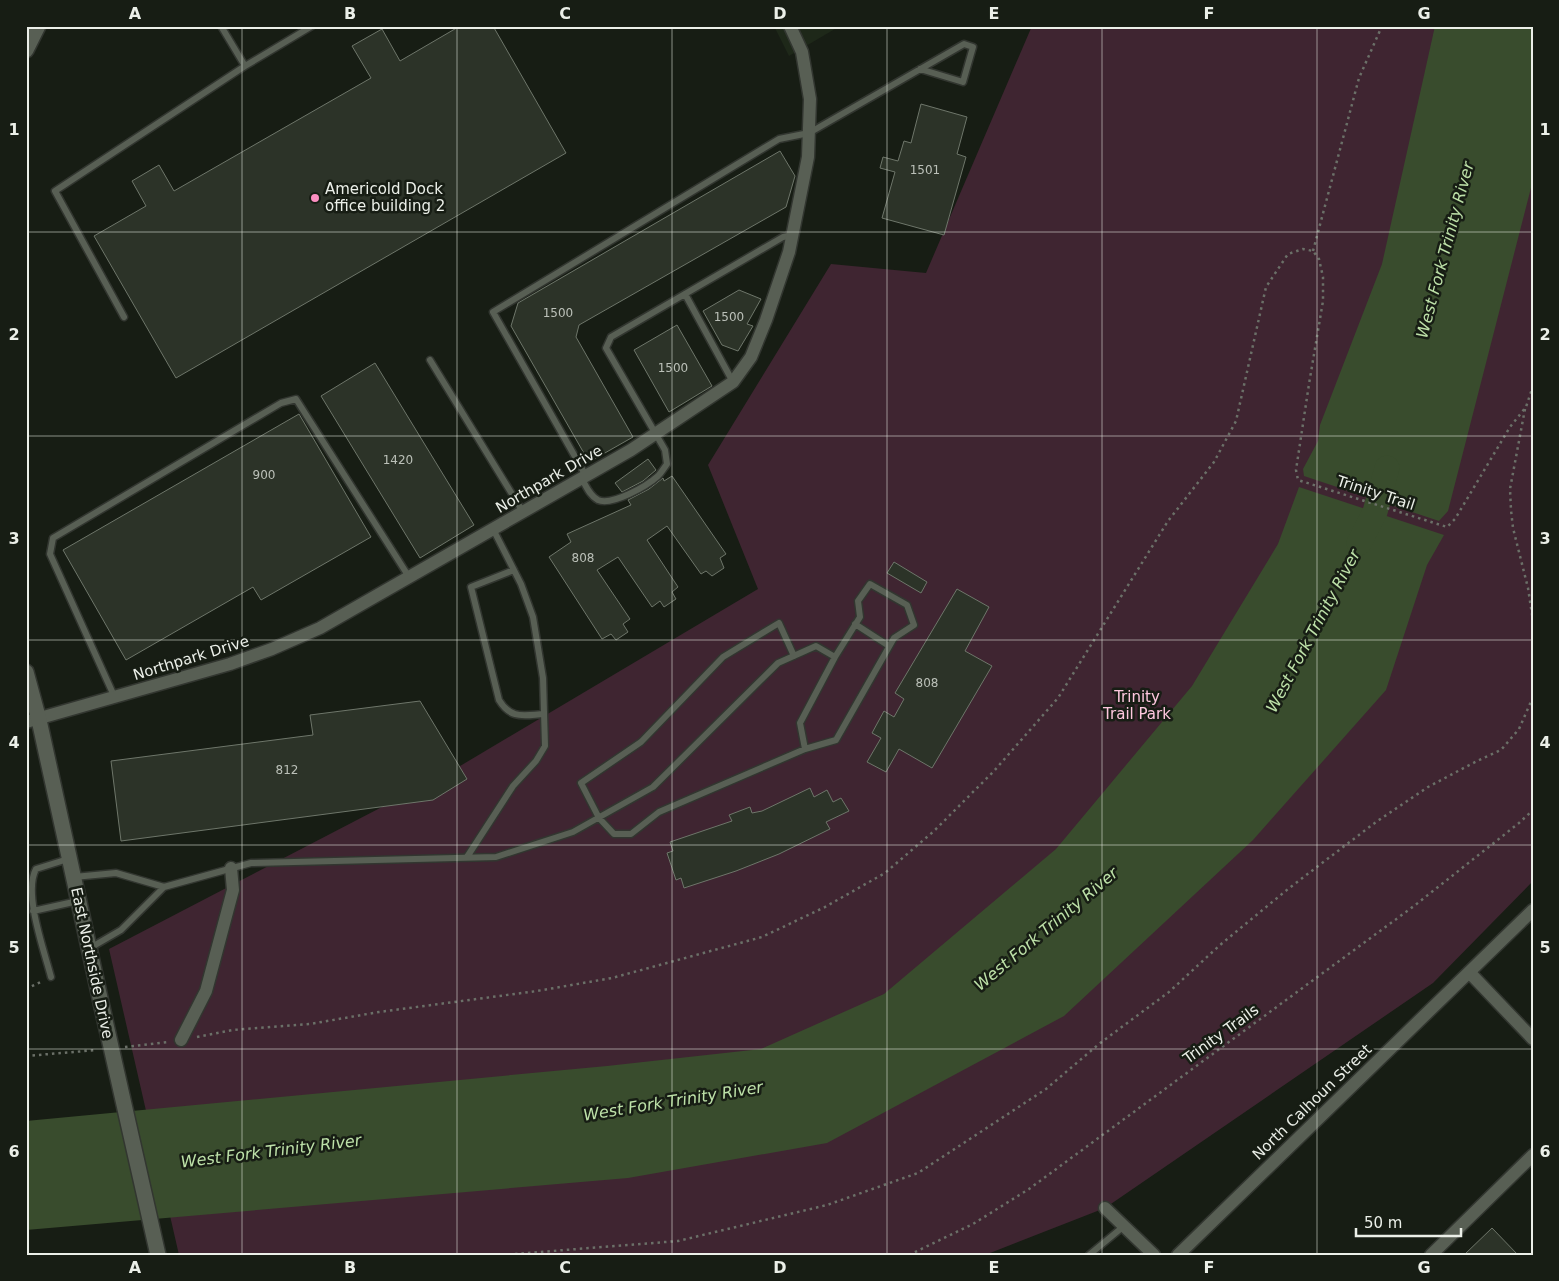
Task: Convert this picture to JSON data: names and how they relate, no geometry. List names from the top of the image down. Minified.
{"streets":{"street":["Northpark Drive","East Northside Drive","North Calhoun Street"],"path":["Trinity Trail","Trinity Trails"]},"crossings":[["Northpark Drive","East Northside Drive"]],"water":["West Fork Trinity River"],"parks":["Trinity Trail Park"],"places":["Americold Dock office building 2"],"house_numbers":["1501","1500","1500","1500","1420","900","808","808","812"],"scale_bar":"50 m","grid":{"columns":["A","B","C","D","E","F","G"],"rows":["1","2","3","4","5","6"]}}
